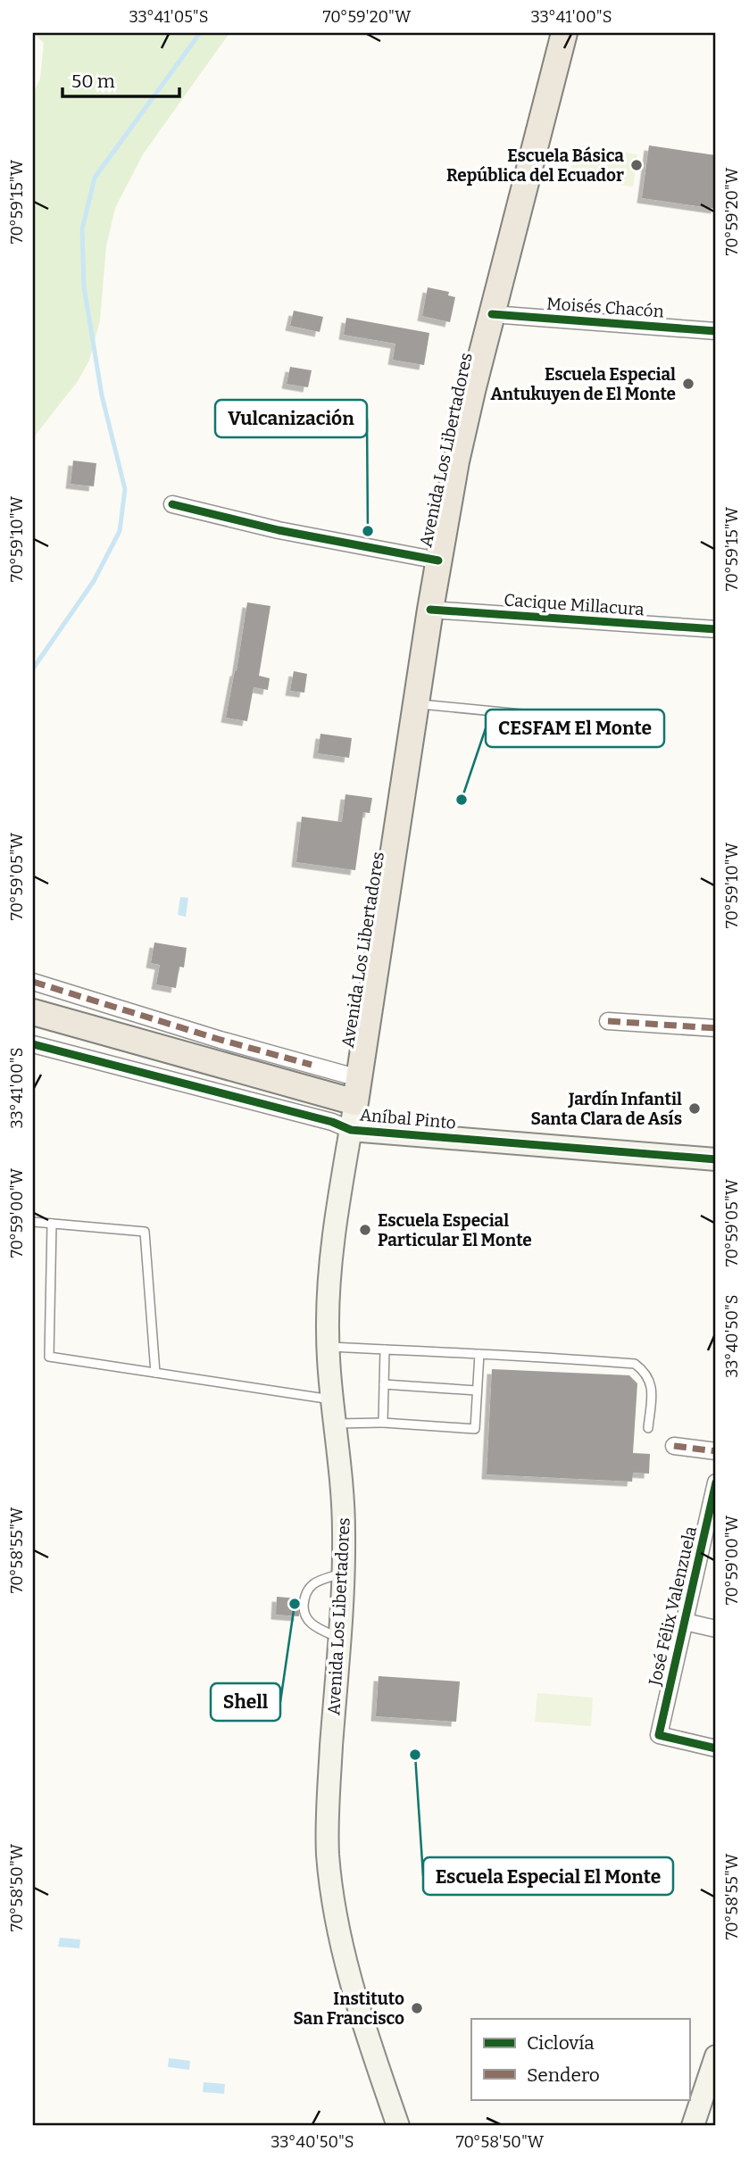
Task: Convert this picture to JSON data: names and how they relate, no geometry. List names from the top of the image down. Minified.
{"streets":{"main road":["Avenida Los Libertadores","Aníbal Pinto"],"street":["Moisés Chacón","Cacique Millacura","José Félix Valenzuela"]},"crossings":[["Moisés Chacón","Avenida Los Libertadores"],["Avenida Los Libertadores","Cacique Millacura"],["Avenida Los Libertadores","Aníbal Pinto"]],"places":["Escuela Básica República del Ecuador","Escuela Especial Antukuyen de El Monte","Vulcanización","CESFAM El Monte","Jardín Infantil Santa Clara de Asís","Escuela Especial Particular El Monte","Shell","Escuela Especial El Monte","Instituto San Francisco"],"legend":["Ciclovía","Sendero"],"scale_bar":"50 m","coordinates":["33°41'05\"S","70°59'20\"W","33°41'00\"S","70°59'15\"W","70°59'10\"W","70°59'05\"W","70°59'00\"W","33°40'50\"S","70°58'55\"W","70°58'50\"W"]}
